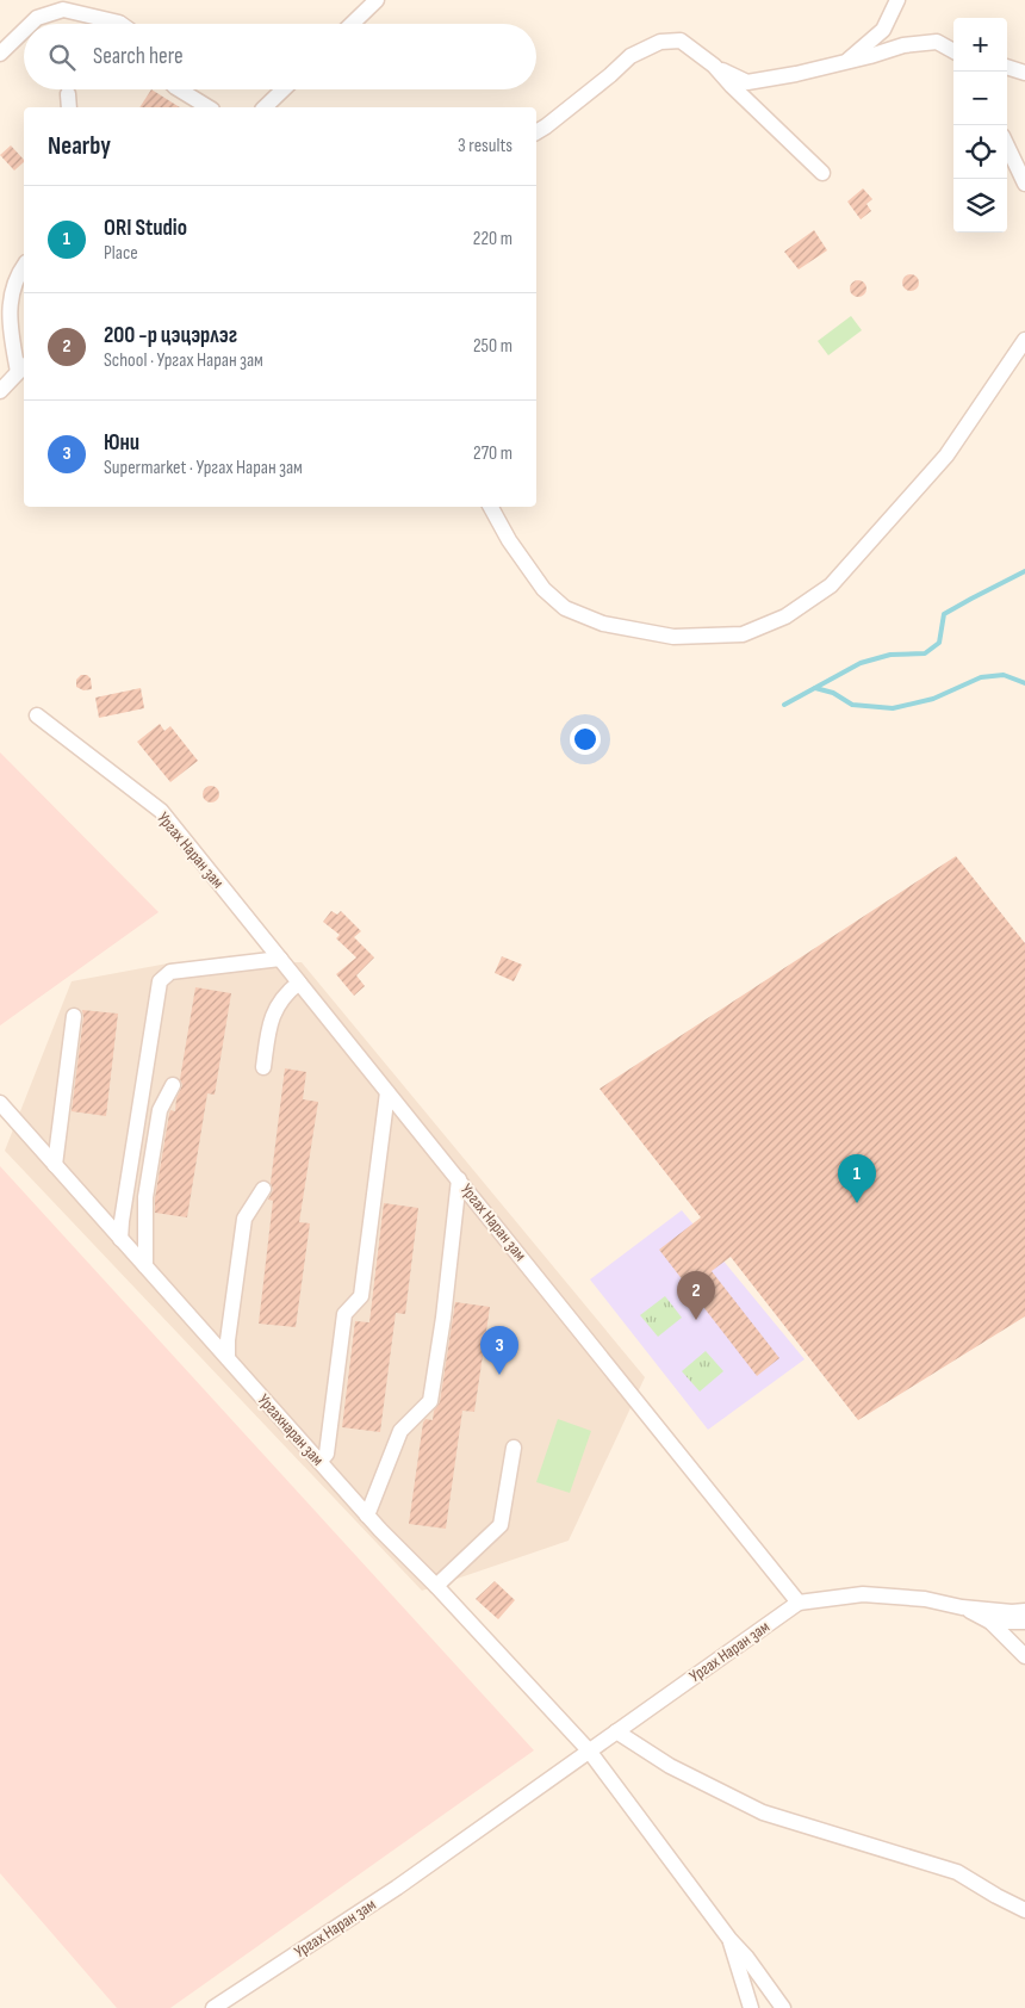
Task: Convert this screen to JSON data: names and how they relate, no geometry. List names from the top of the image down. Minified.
{"streets":{"street":["Ургах Наран зам","Ургахнаран зам"]},"crossings":[["Ургах Наран зам","Ургахнаран зам"]],"page":{"map_buttons":["+","−"],"search":"Search here","heading":["Nearby","3 results"],"list":[{"mark":"1","name":"ORI Studio","note":"Place","value":"220 m"},{"mark":"2","name":"200 -р цэцэрлэг","note":"School · Ургах Наран зам","value":"250 m"},{"mark":"3","name":"Юни","note":"Supermarket · Ургах Наран зам","value":"270 m"}],"pins":["1","2","3"]}}
